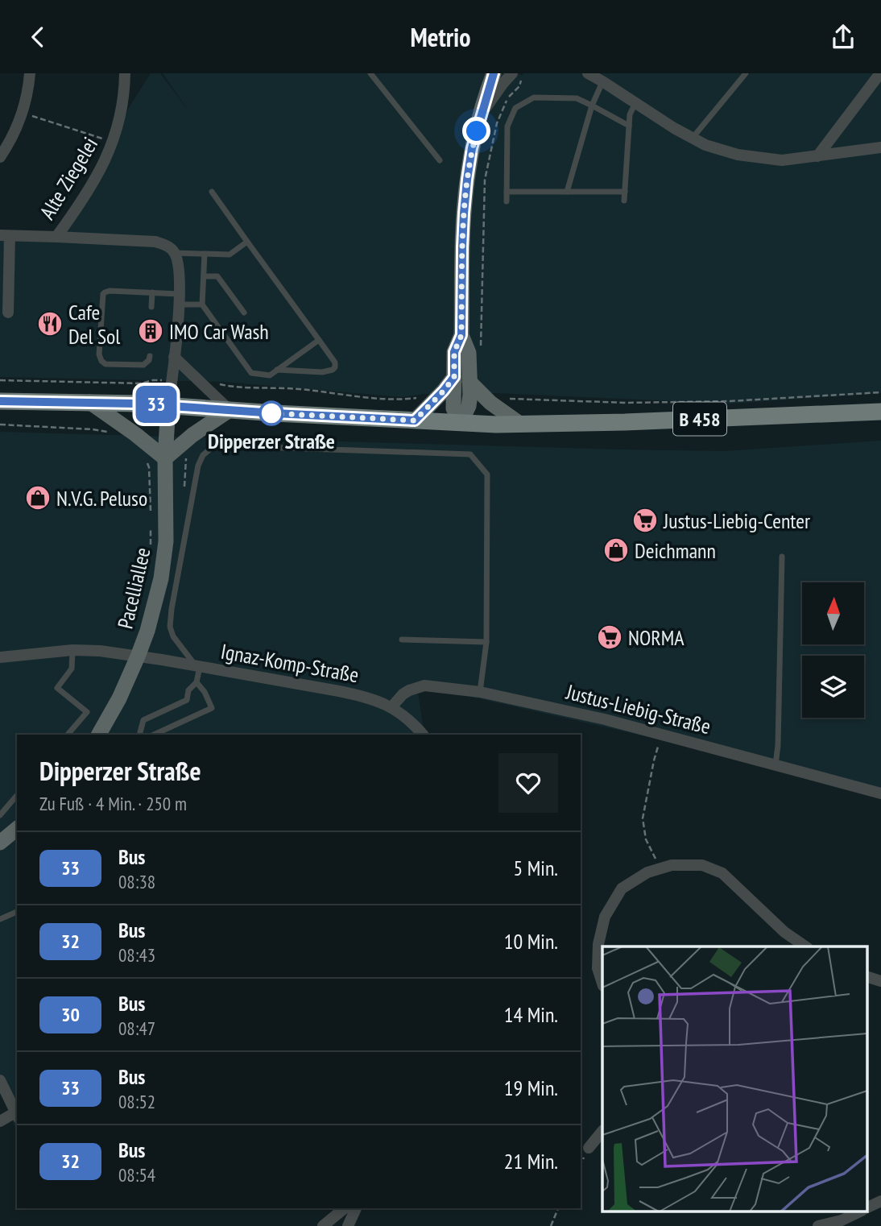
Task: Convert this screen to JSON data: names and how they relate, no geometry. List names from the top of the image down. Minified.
{"streets":{"main road":["B 458","Pacelliallee"],"street":["Alte Ziegelei","Ignaz-Komp-Straße","Justus-Liebig-Straße"]},"crossings":[["B 458","Pacelliallee"],["Pacelliallee","Ignaz-Komp-Straße"],["Ignaz-Komp-Straße","Justus-Liebig-Straße"]],"places":{"restaurant":["Cafe Del Sol"],"building":["IMO Car Wash"],"other":["Dipperzer Straße"],"shop":["N.V.G. Peluso","Deichmann"],"supermarket":["Justus-Liebig-Center","NORMA"]},"lines":["bus line 33"],"north":"top","page":{"header":"Metrio","on_map":"33","heading":["Dipperzer Straße","Zu Fuß · 4 Min. · 250 m"],"list":[{"mark":"33","name":"Bus","note":"08:38","value":"5 Min."},{"mark":"32","name":"Bus","note":"08:43","value":"10 Min."},{"mark":"30","name":"Bus","note":"08:47","value":"14 Min."},{"mark":"33","name":"Bus","note":"08:52","value":"19 Min."},{"mark":"32","name":"Bus","note":"08:54","value":"21 Min."}]}}
